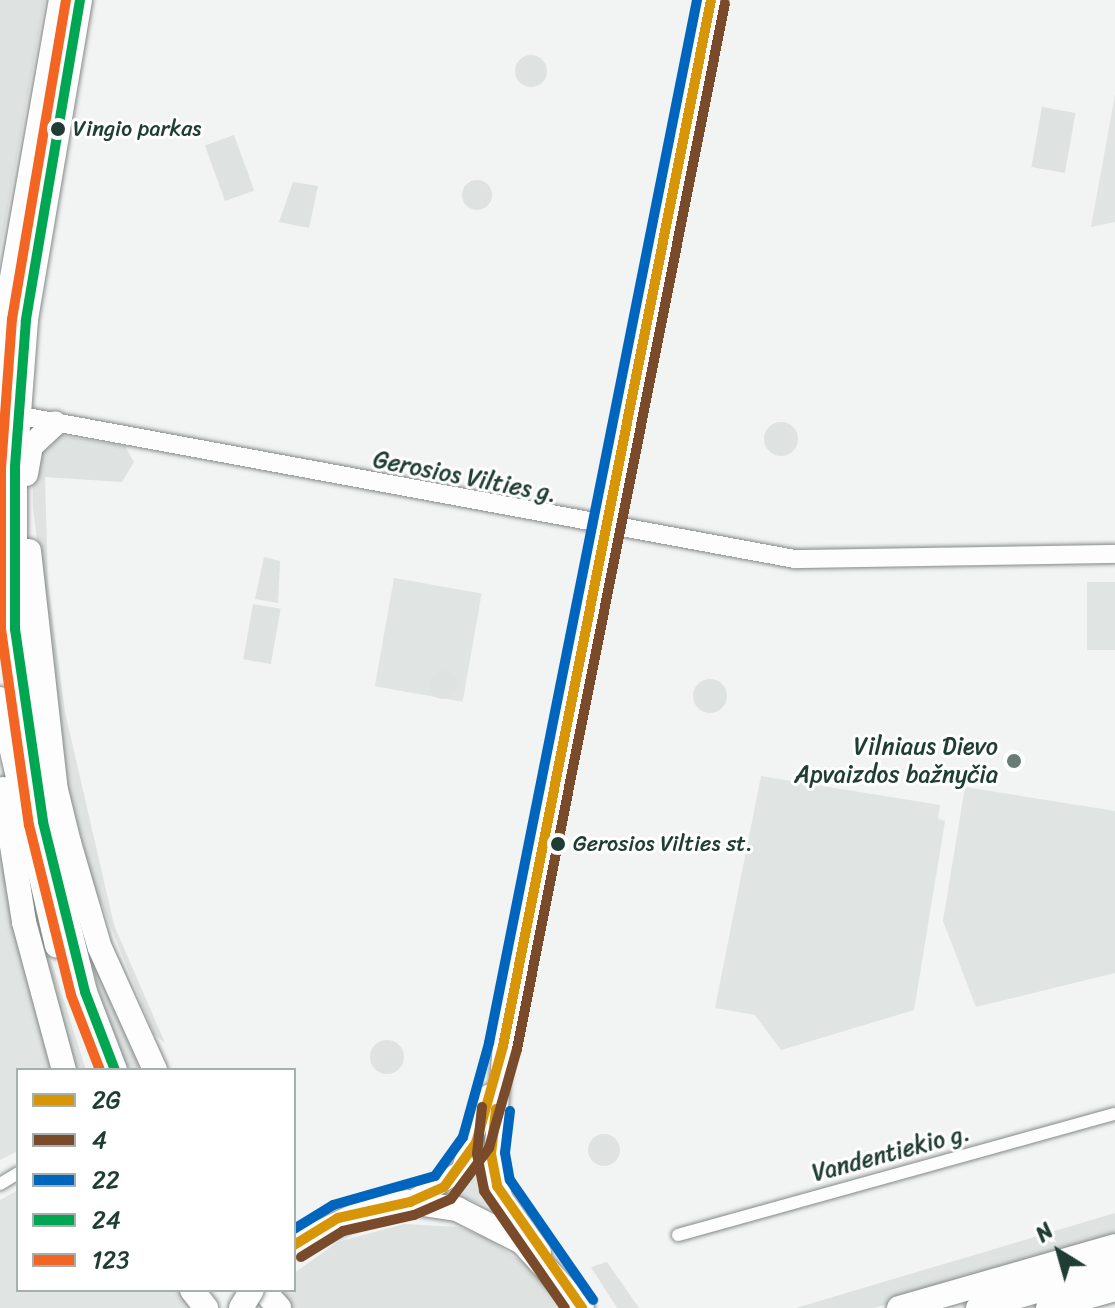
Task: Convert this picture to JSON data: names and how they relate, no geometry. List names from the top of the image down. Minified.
{"streets":{"main road":["Gerosios Vilties g."],"street":["Vandentiekio g."]},"places":["Vingio parkas","Vilniaus Dievo Apvaizdos bažnyčia","Gerosios Vilties st."],"lines":["transit line 2G","transit line 22","transit line 24","transit line 123","transit line 4"],"legend":["2G","4","22","24","123"],"north":"top left"}
